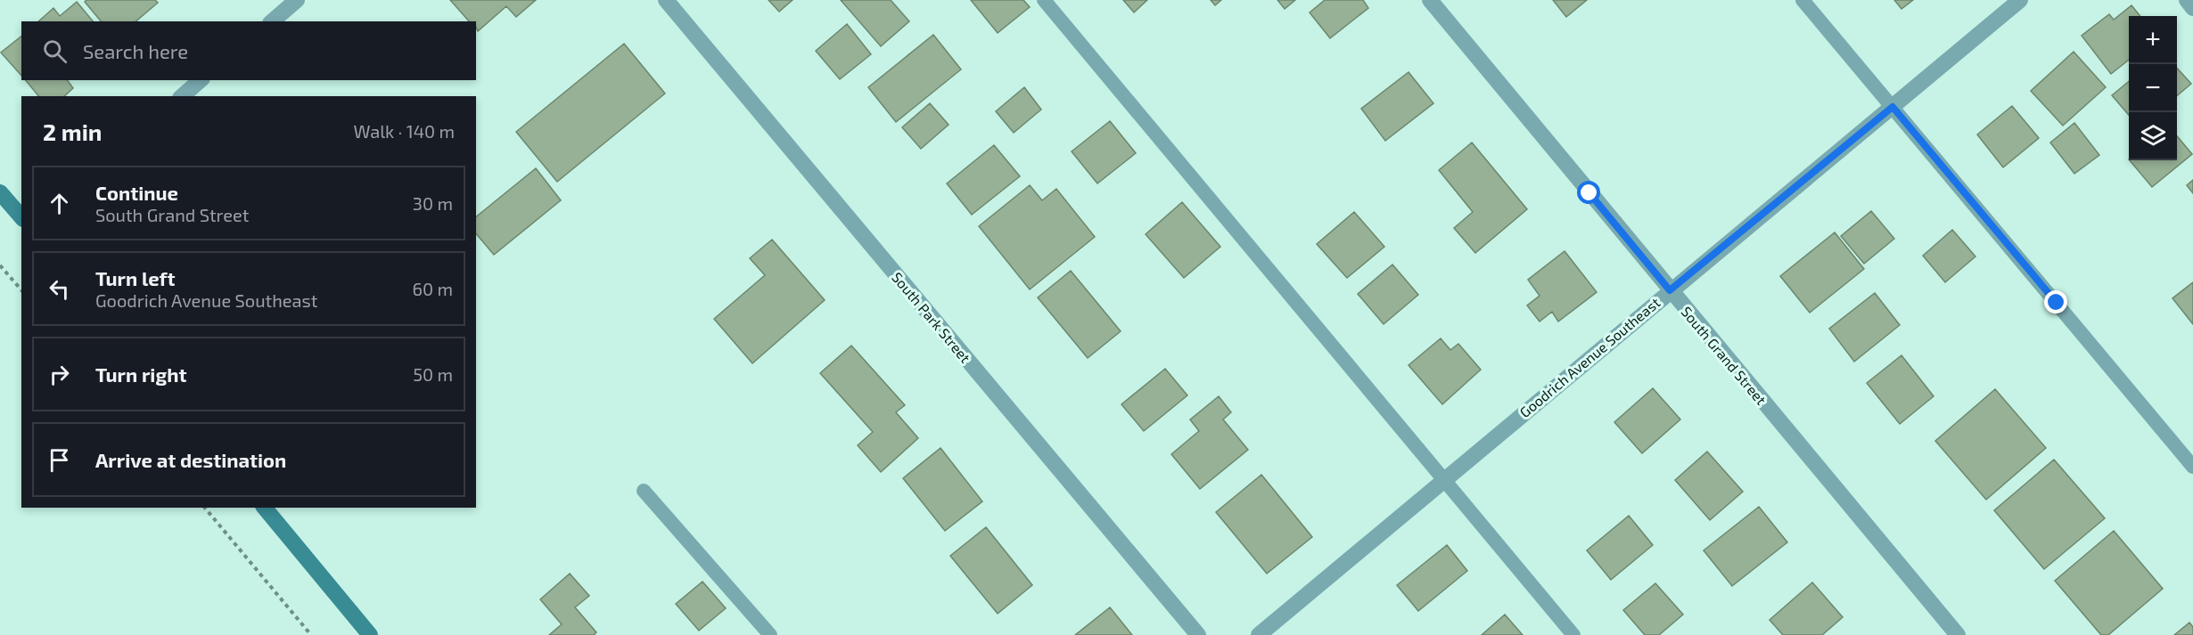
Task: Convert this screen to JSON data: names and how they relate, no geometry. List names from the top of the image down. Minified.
{"streets":{"street":["South Park Street","South Grand Street","Goodrich Avenue Southeast"]},"crossings":[["South Grand Street","Goodrich Avenue Southeast"]],"page":{"map_buttons":["+","−"],"search":"Search here","heading":["2 min","Walk · 140 m"],"list":[["Continue","South Grand Street","30 m"],["Turn left","Goodrich Avenue Southeast","60 m"],["Turn right","50 m"],"Arrive at destination"]}}
